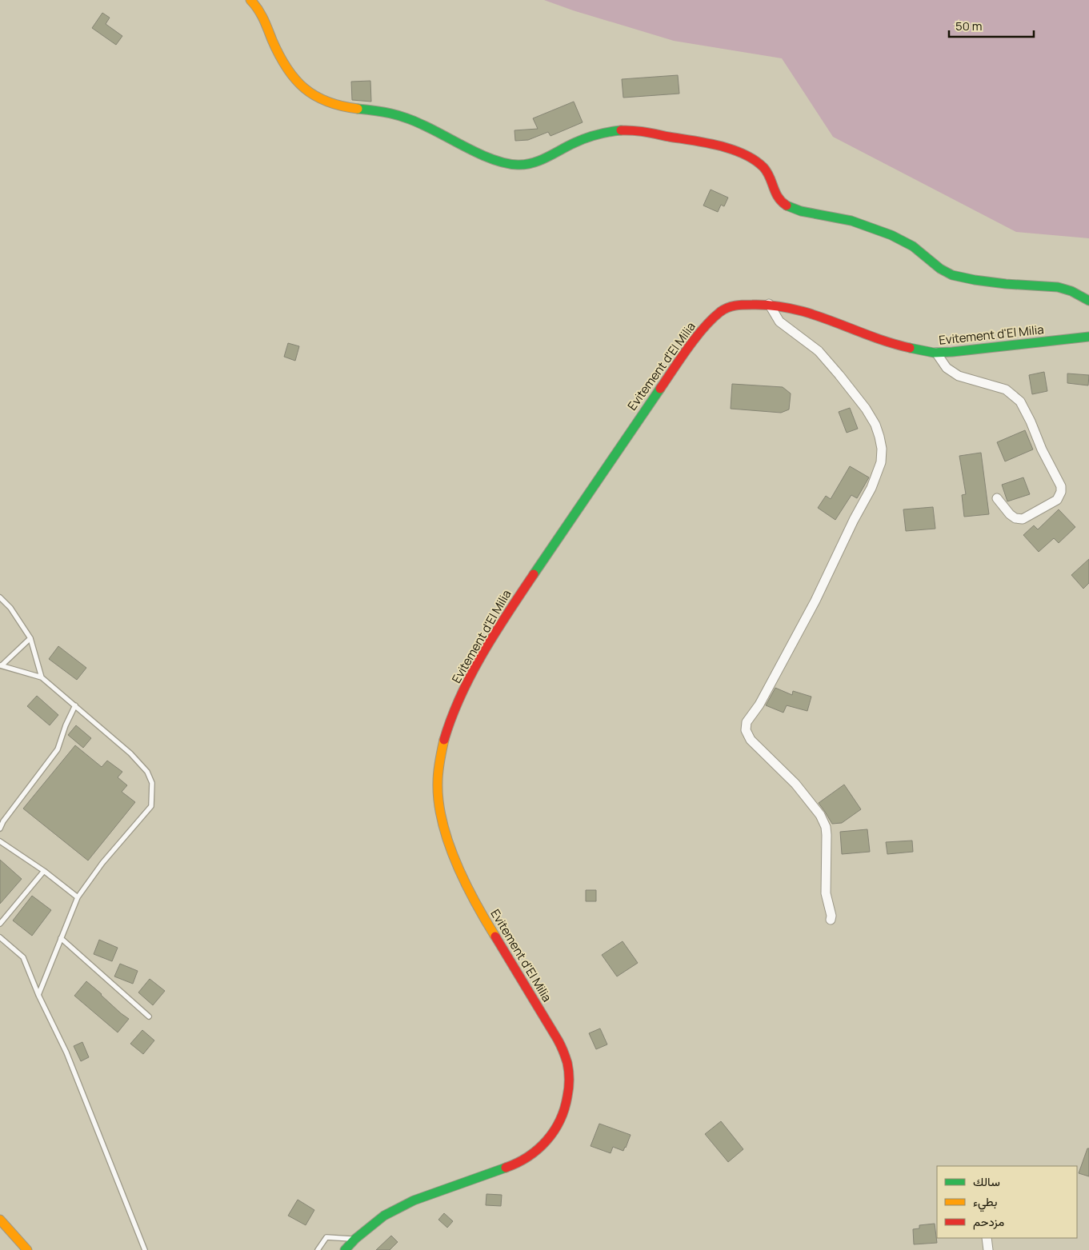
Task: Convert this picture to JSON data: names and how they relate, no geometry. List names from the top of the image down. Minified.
{"streets":{"main road":["Evitement d'El Milia"]},"legend":["سالك","بطيء","مزدحم"],"scale_bar":"50 m"}
